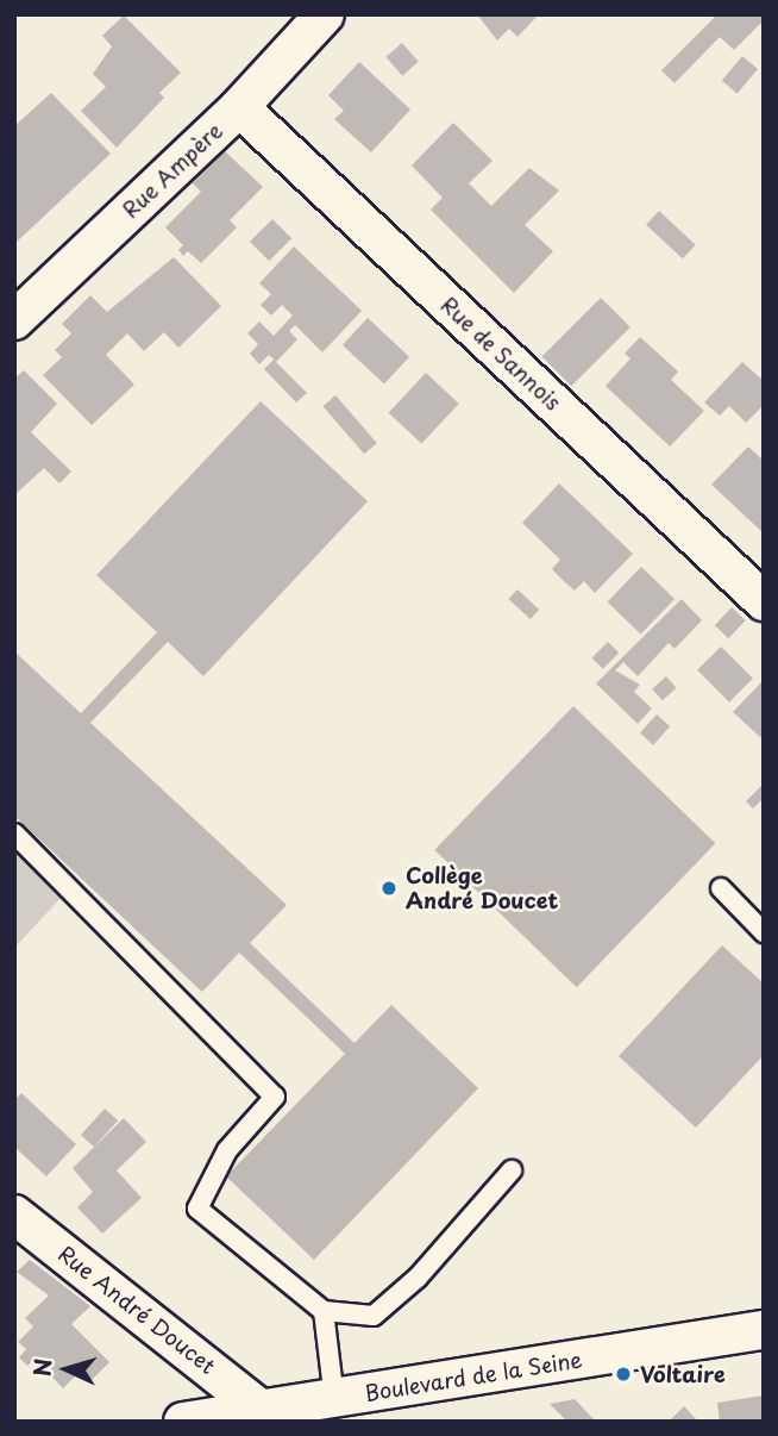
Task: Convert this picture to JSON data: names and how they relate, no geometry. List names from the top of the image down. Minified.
{"streets":{"street":["Rue Ampère","Rue de Sannois","Rue André Doucet","Boulevard de la Seine"]},"crossings":[["Rue Ampère","Rue de Sannois"],["Rue André Doucet","Boulevard de la Seine"]],"places":["Collège André Doucet","Voltaire"],"north":"left"}
